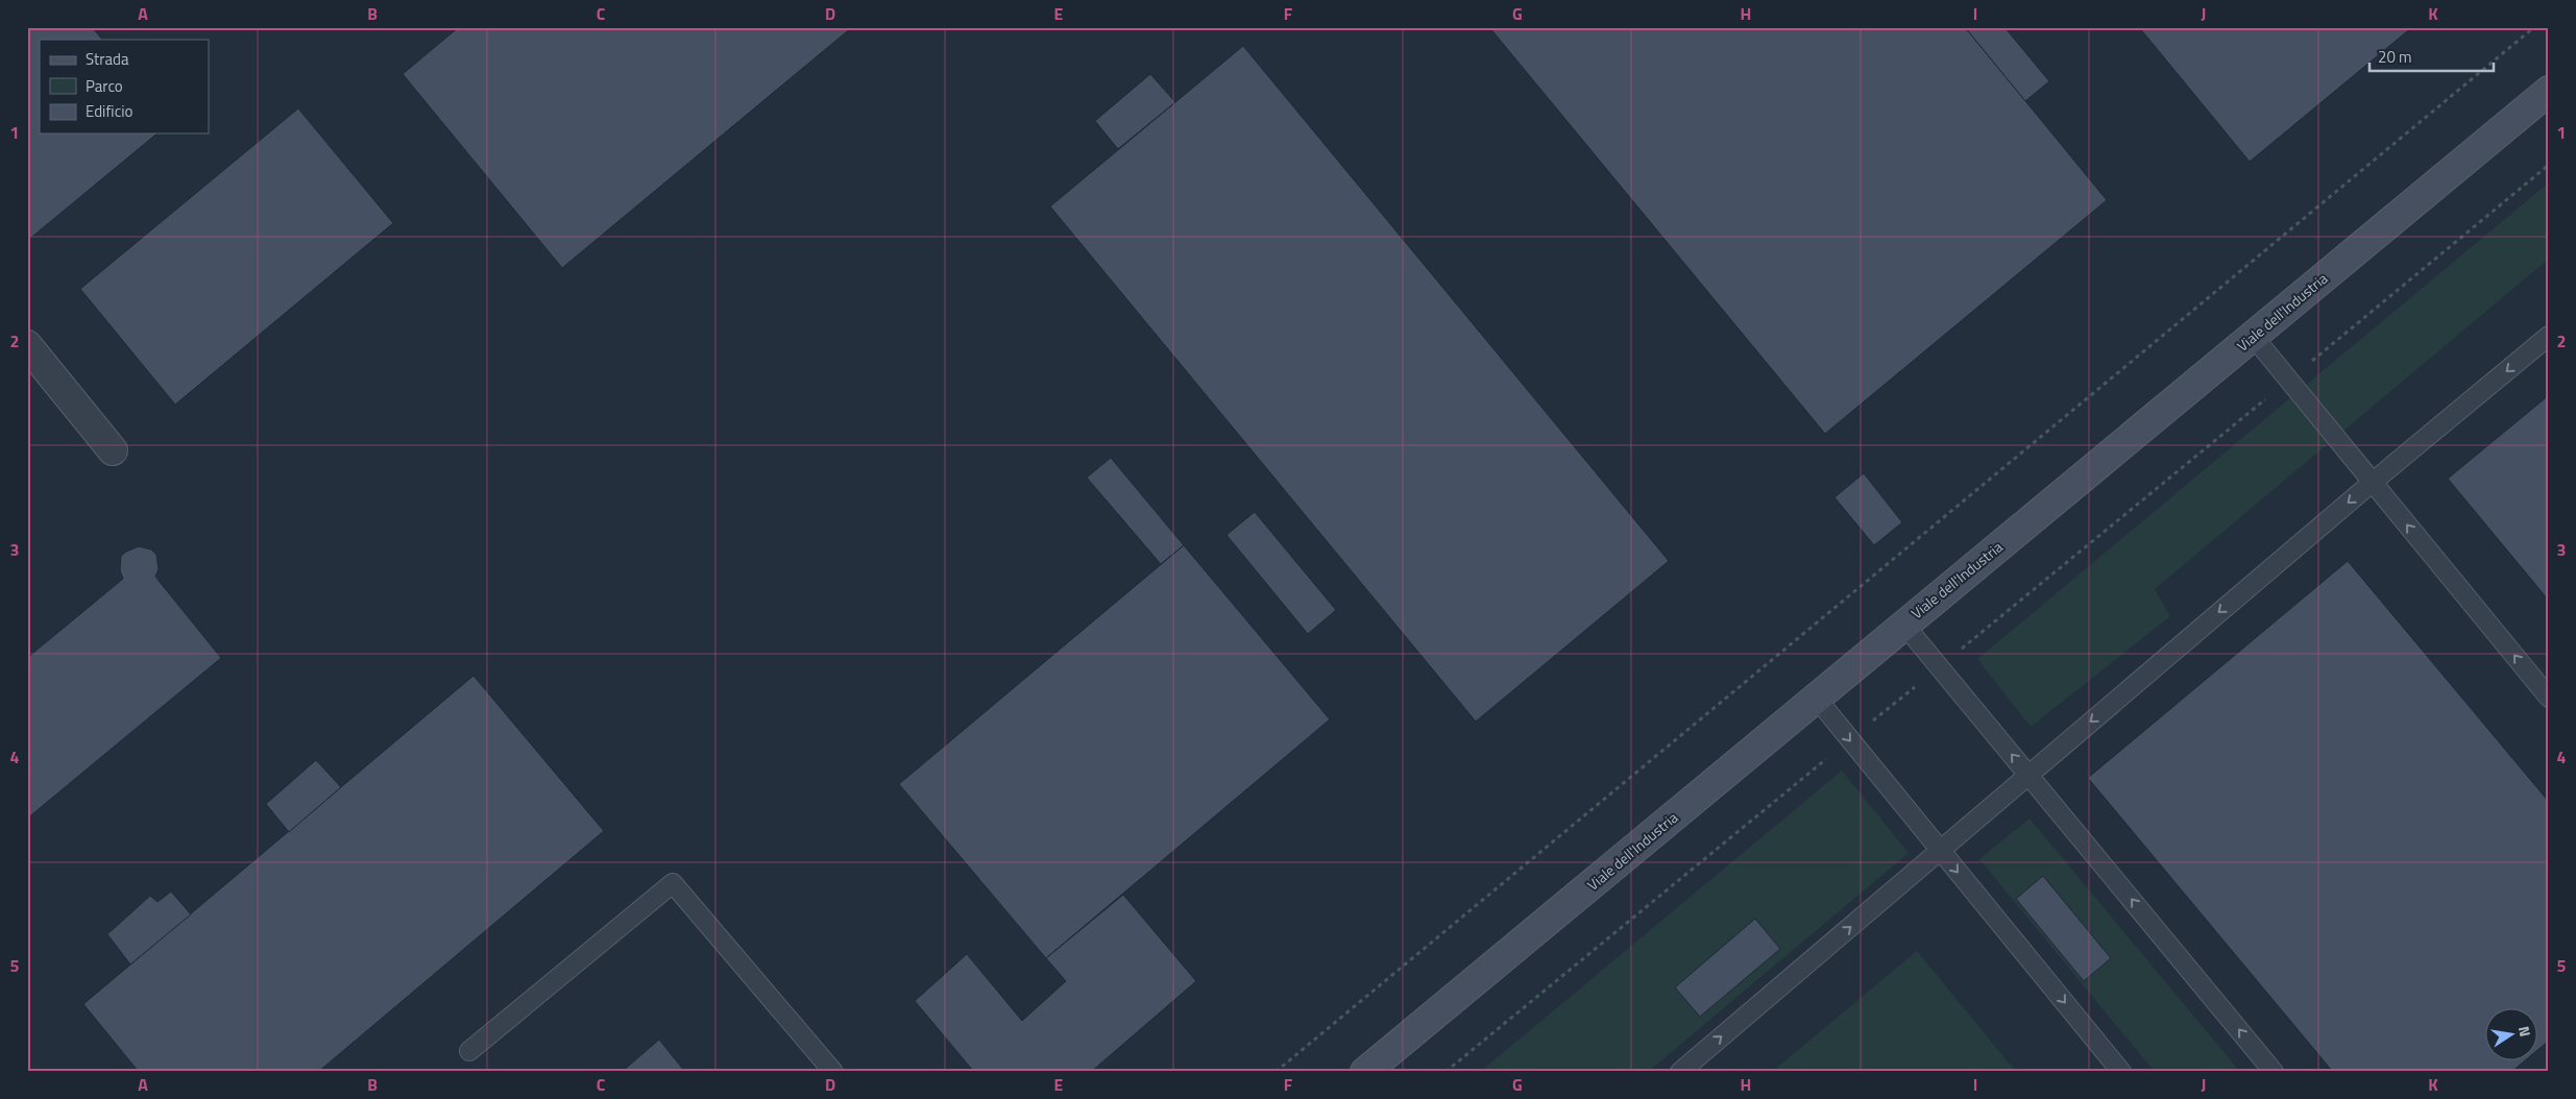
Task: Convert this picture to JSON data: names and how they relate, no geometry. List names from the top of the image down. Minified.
{"streets":{"street":["Viale dell'Industria"]},"legend":["Strada","Parco","Edificio"],"scale_bar":"20 m","north":"right","grid":{"columns":["A","B","C","D","E","F","G","H","I","J","K"],"rows":["1","2","3","4","5"]}}
